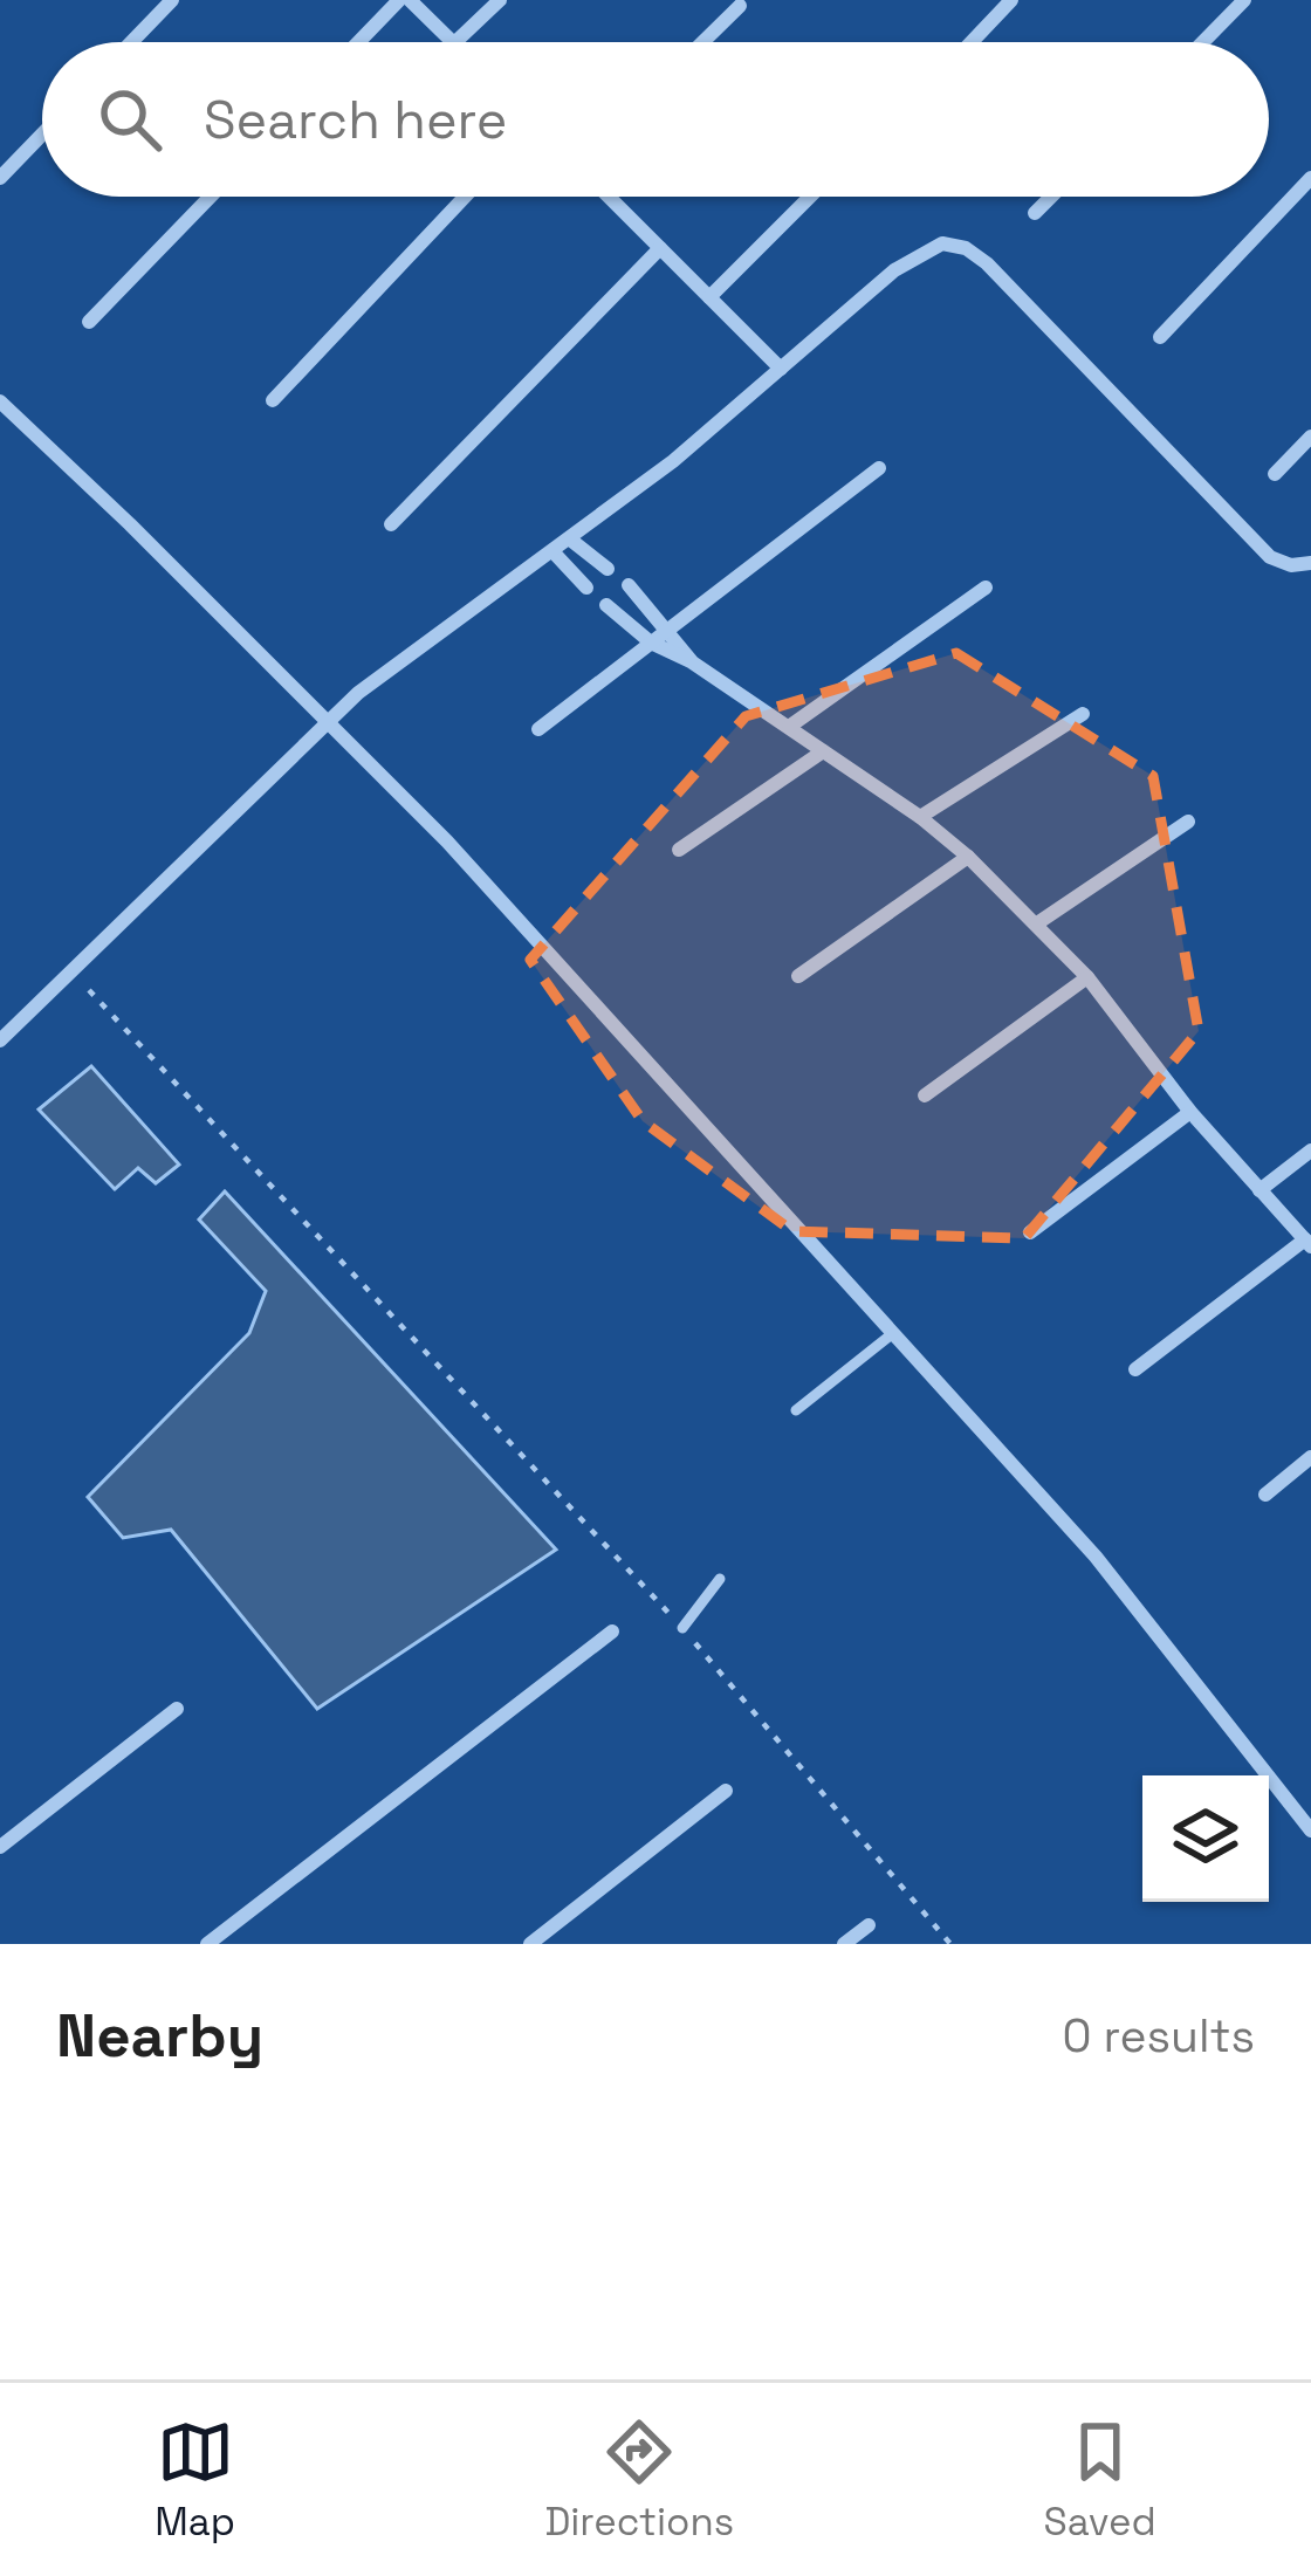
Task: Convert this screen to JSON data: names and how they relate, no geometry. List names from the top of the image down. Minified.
{"page":{"search":"Search here","heading":["Nearby","0 results"],"nav":["Map","Directions","Saved"]}}
